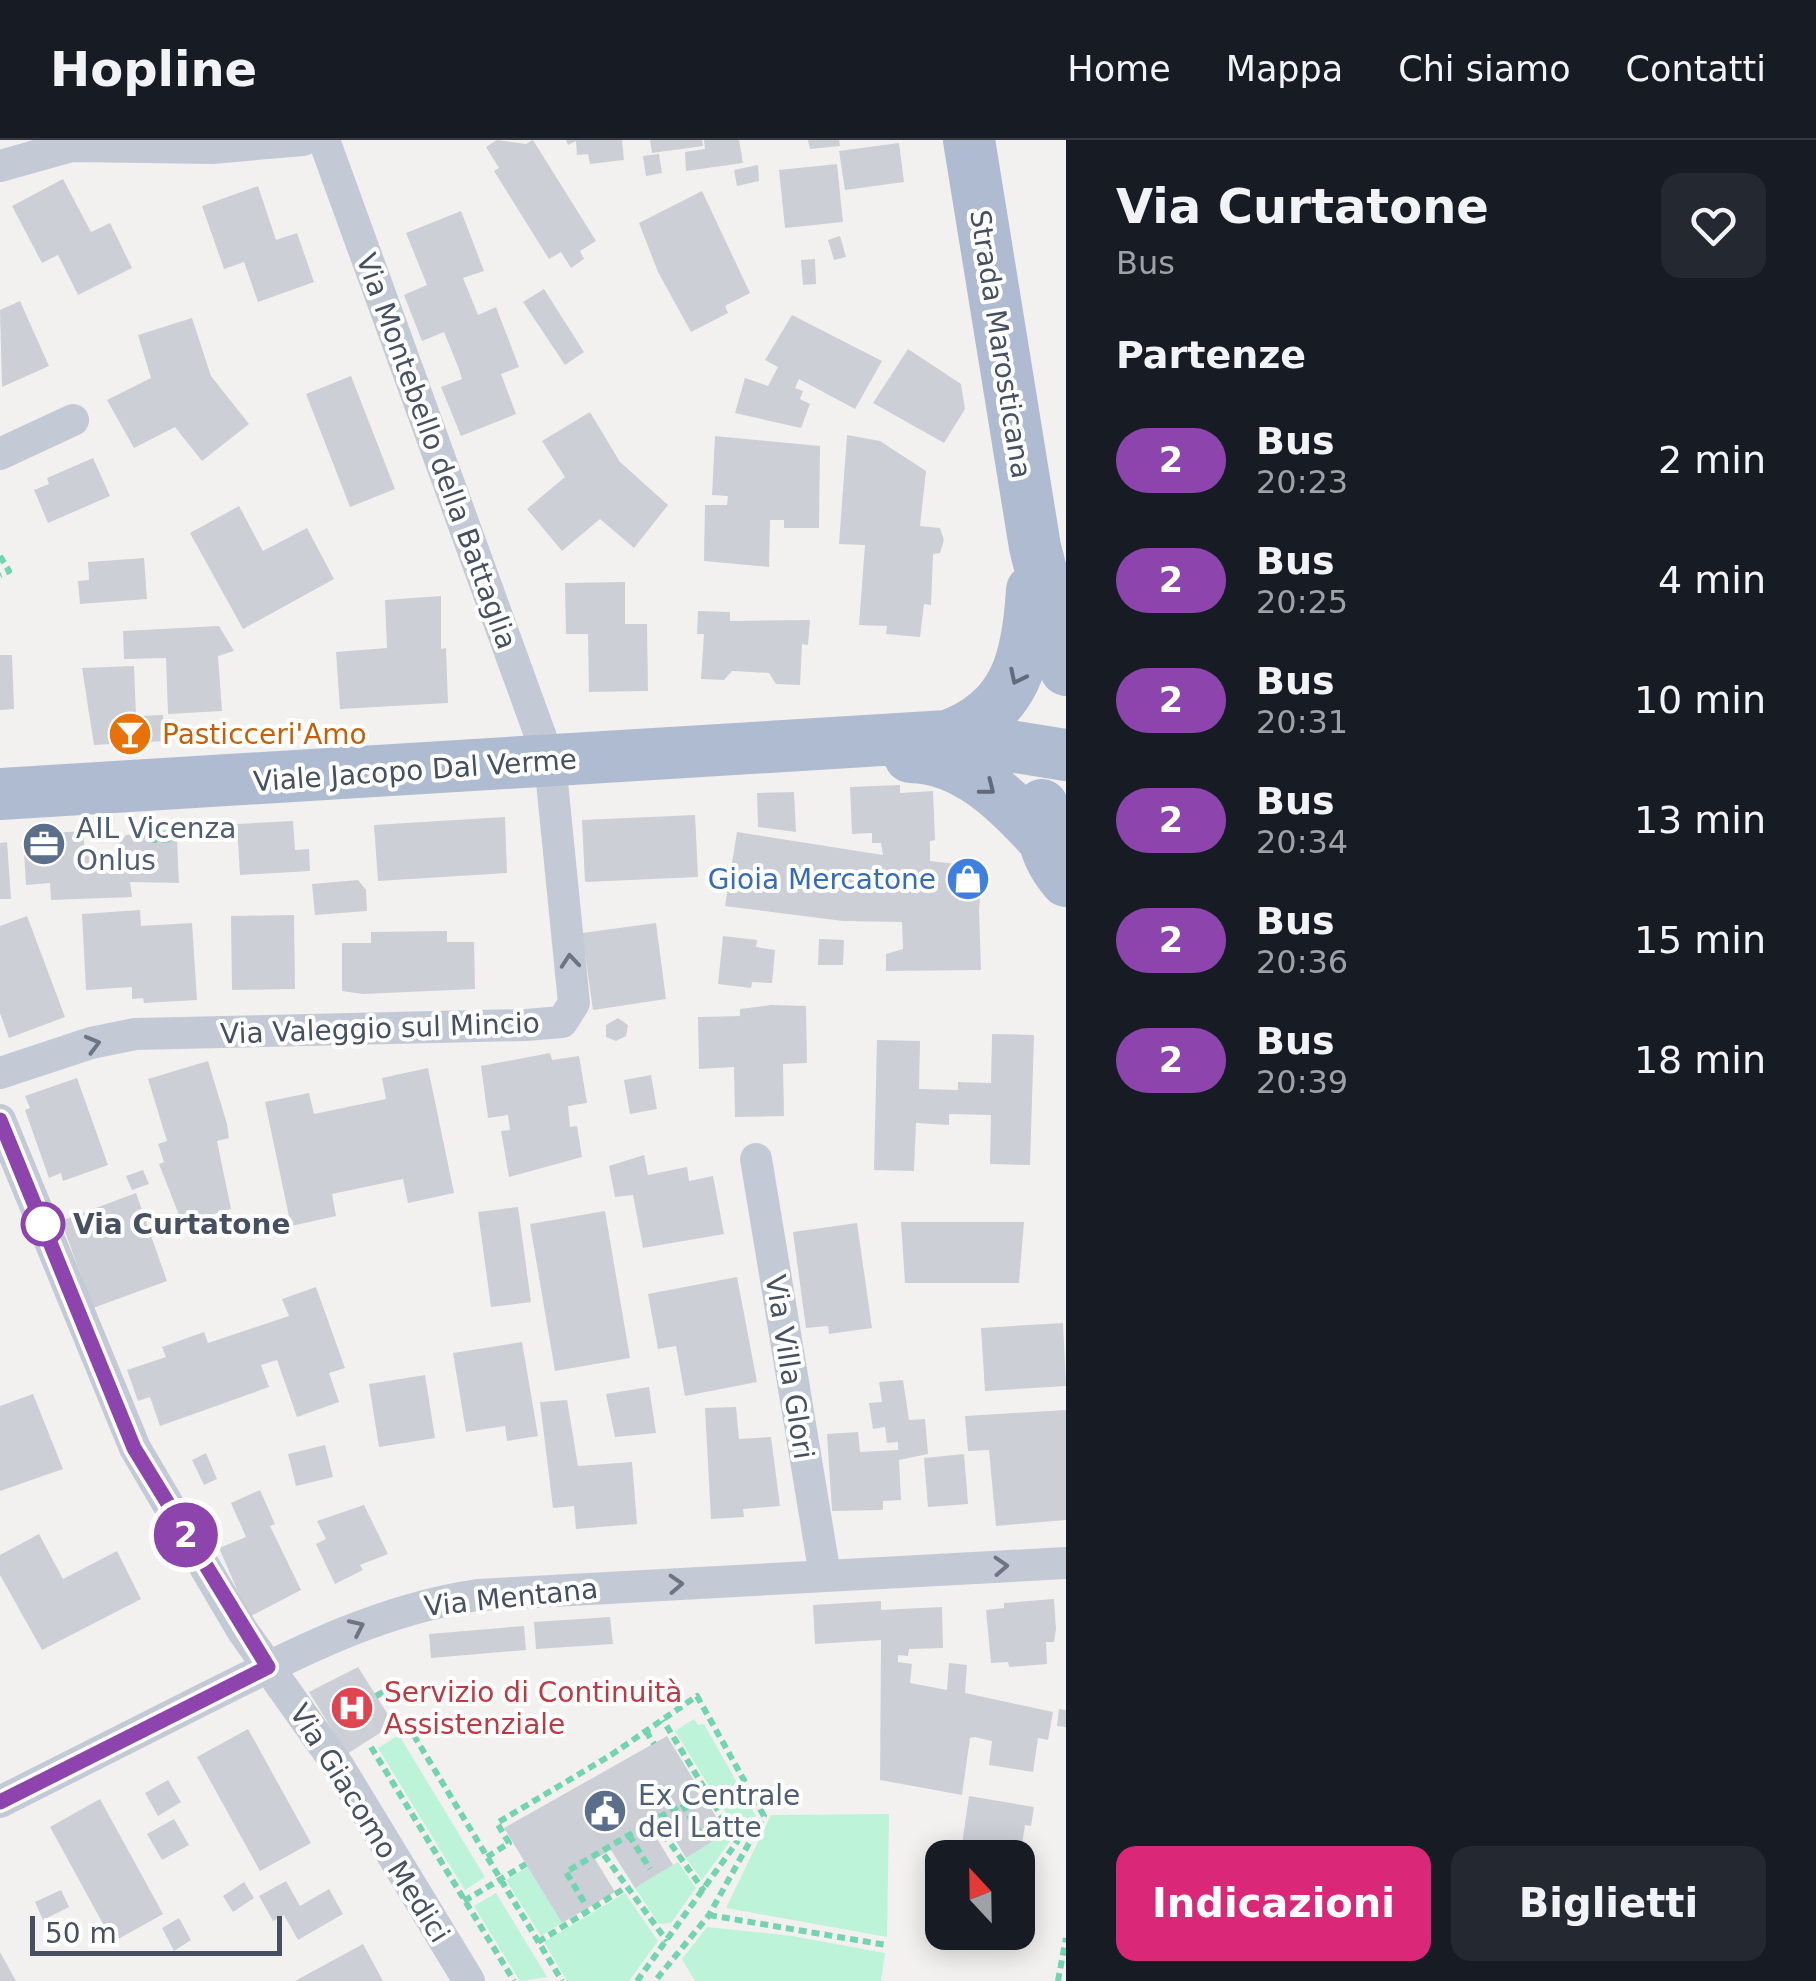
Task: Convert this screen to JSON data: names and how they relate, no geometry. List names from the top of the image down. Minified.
{"streets":{"main road":["Strada Marosticana","Viale Jacopo Dal Verme"],"street":["Via Montebello della Battaglia","Via Valeggio sul Mincio","Via Villa Glori","Via Mentana","Via Giacomo Medici"]},"crossings":[["Strada Marosticana","Viale Jacopo Dal Verme"],["Via Montebello della Battaglia","Viale Jacopo Dal Verme"],["Via Montebello della Battaglia","Via Valeggio sul Mincio"],["Viale Jacopo Dal Verme","Via Valeggio sul Mincio"],["Via Villa Glori","Via Mentana"],["Via Mentana","Via Giacomo Medici"]],"one_way":["Via Mentana"],"places":{"bar":["Pasticceri'Amo"],"office":["AIL Vicenza Onlus"],"shop":["Gioia Mercatone"],"other":["Via Curtatone"],"hospital":["Servizio di Continuità Assistenziale"],"public building":["Ex Centrale del Latte"]},"lines":["bus line 2"],"scale_bar":"50 m","north":"top","page":{"header":"Hopline","nav":["Home","Mappa","Chi siamo","Contatti"],"on_map":"2","heading":[["Via Curtatone","Bus"],"Partenze"],"list":[{"mark":"2","name":"Bus","note":"20:23","value":"2 min"},{"mark":"2","name":"Bus","note":"20:25","value":"4 min"},{"mark":"2","name":"Bus","note":"20:31","value":"10 min"},{"mark":"2","name":"Bus","note":"20:34","value":"13 min"},{"mark":"2","name":"Bus","note":"20:36","value":"15 min"},{"mark":"2","name":"Bus","note":"20:39","value":"18 min"}],"buttons":["Indicazioni","Biglietti"],"scale":"50 m"}}
